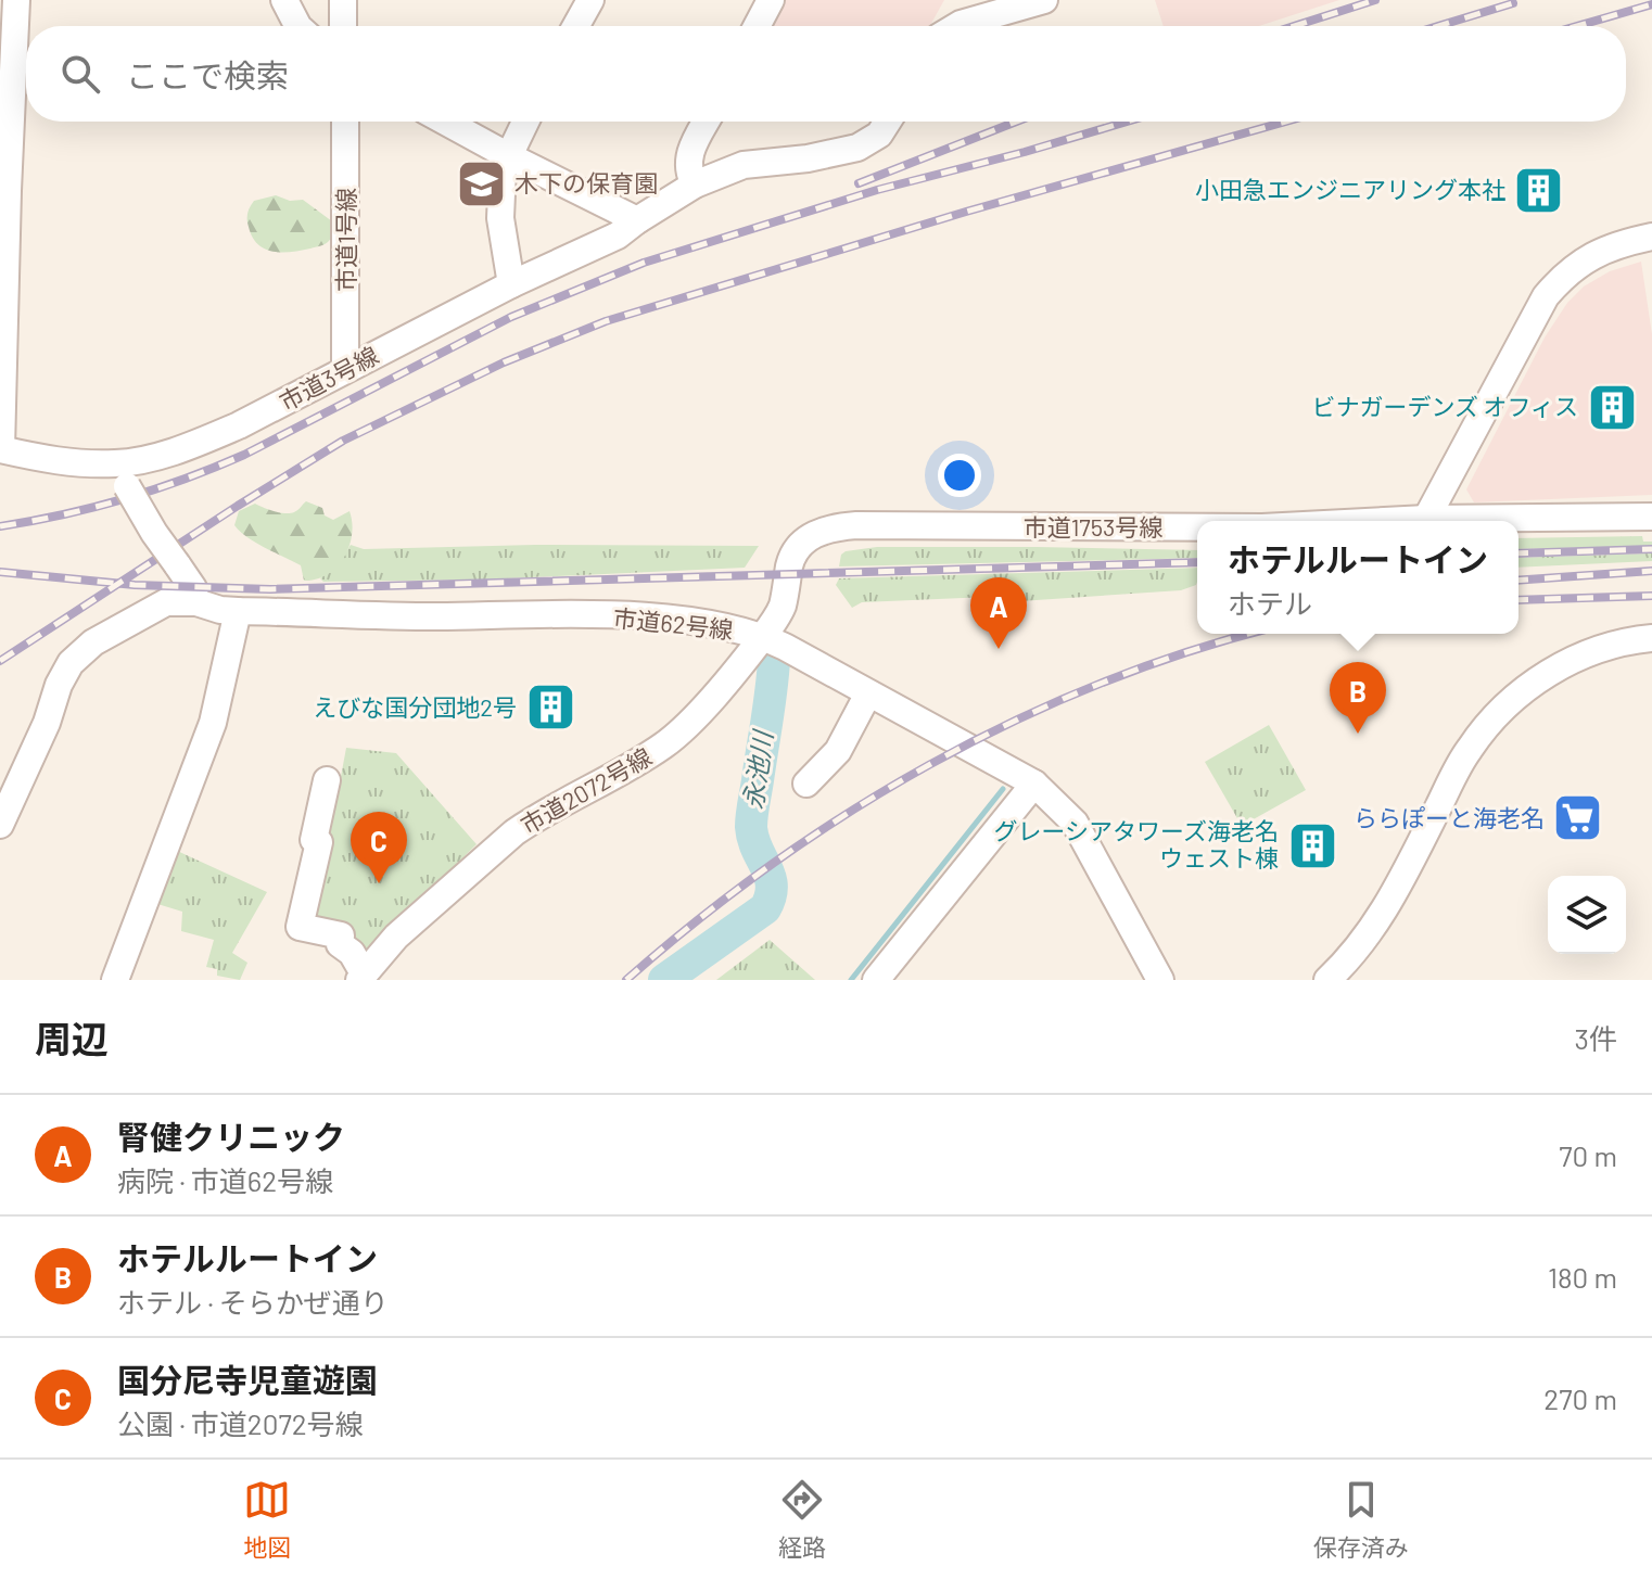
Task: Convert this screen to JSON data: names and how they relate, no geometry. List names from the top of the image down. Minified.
{"streets":{"street":["市道1号線","市道3号線","市道1753号線","市道62号線","市道2072号線"]},"crossings":[["市道1号線","市道3号線"],["市道1753号線","市道62号線"],["市道1753号線","市道2072号線"],["市道62号線","市道2072号線"]],"water":["永池川"],"places":{"school or university":["木下の保育園"],"building":["小田急エンジニアリング本社","ビナガーデンズ オフィス","えびな国分団地2号","グレーシアタワーズ海老名 ウェスト棟"],"supermarket":["ららぽーと海老名"]},"page":{"search":"ここで検索","popup":["ホテルルートイン","ホテル"],"pins":["A","B","C"],"heading":["周辺","3件"],"list":[{"mark":"A","name":"腎健クリニック","note":"病院 · 市道62号線","value":"70 m"},{"mark":"B","name":"ホテルルートイン","note":"ホテル · そらかぜ通り","value":"180 m"},{"mark":"C","name":"国分尼寺児童遊園","note":"公園 · 市道2072号線","value":"270 m"}],"nav":["地図","経路","保存済み"]}}
